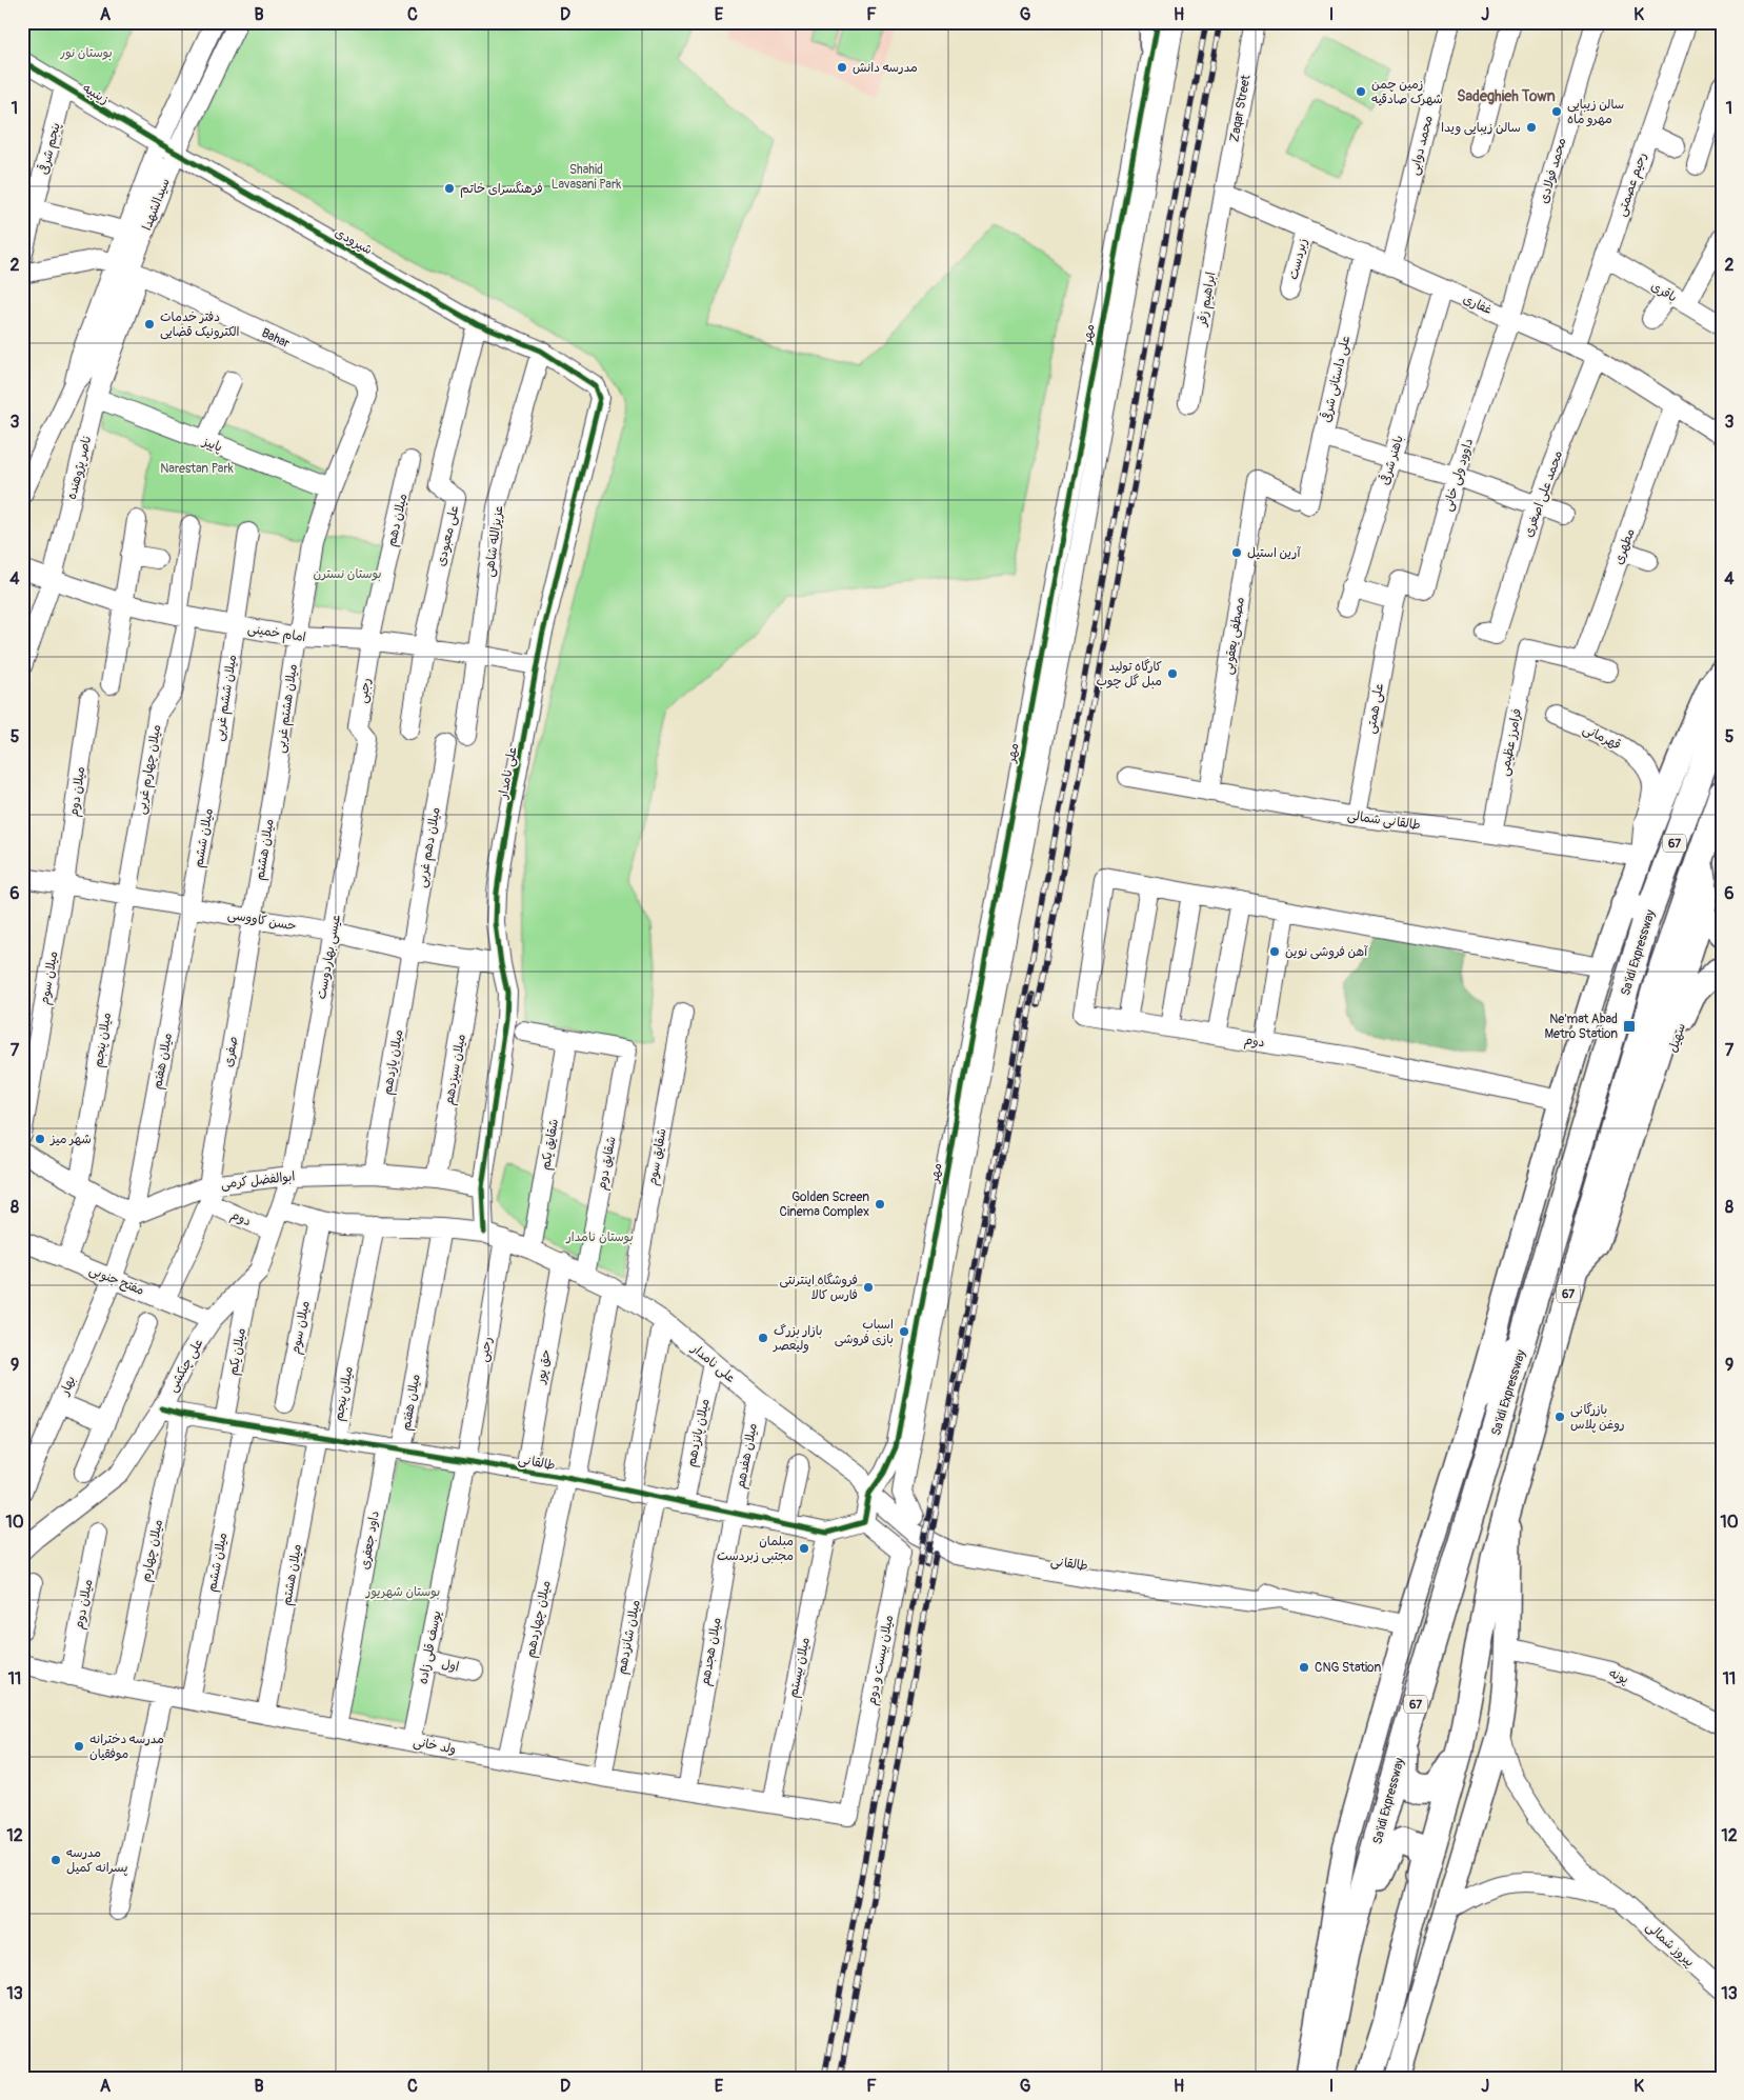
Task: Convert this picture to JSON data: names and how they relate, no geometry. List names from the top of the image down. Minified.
{"streets":{"highway":["67","Sa'idi Expressway"],"main road":["سهیل"],"street":["زینبیه","Zaqar Street","محمد دوابی","پنجم شرقی","محمد فولادی","رحیم عصمتی","سیدالشهدا","شیرودی","زبردست","باقری","ابراهیم زقر","غفاری","مهر","Bahar","علی داستانی شرقی","پاییز","باهنر شرقی","ناصر پژوهنده","داوود ولی خانی","محمد علی اصغری","میلان دهم","علی معبودی","عزیزالله شاهی","مطهری","امام خمینی","مصطفی یعقوبی","رجبی","میلان ششم غربی","میلان هشتم غربی","علی همتی","قهرمانی","فرامرز عظیمی","میلان چهارم غربی","علی نامدار","میلان دوم","طالقانی شمالی","میلان ششم","میلان دهم غربی","میلان هشتم","حسن کاووسی","عیسی بهاردوست","میلان سوم","میلان پنجم","دوم","صفری","میلان هفتم","میلان یازدهم","میلان سیزدهم","شقایق یکم","شقایق سوم","شقایق دوم","ابوالفضل کرمی","مفتح جنوبی","رحبی","میلان یکم","علی چنکشی","حق پور","بهار","میلان پانزدهم","میلان هفدهم","طالقانی","داود جعفری","میلان چهارم","میلان چهاردهم","میلان شانزدهم","یوسف قلی زاده","میلان هجدهم","میلان بیست و دوم","اول","میلان بیستم","پونه","ولد خانی","پیروز شمالی"]},"crossings":[["زینبیه","پنجم شرقی"],["زینبیه","سیدالشهدا"],["زینبیه","شیرودی"],["Zaqar Street","ابراهیم زقر"],["Zaqar Street","غفاری"],["محمد دوابی","غفاری"],["محمد فولادی","غفاری"],["محمد فولادی","داوود ولی خانی"],["رحیم عصمتی","باقری"],["رحیم عصمتی","غفاری"],["سیدالشهدا","شیرودی"],["سیدالشهدا","Bahar"],["سیدالشهدا","ناصر پژوهنده"],["شیرودی","علی معبودی"],["شیرودی","عزیزالله شاهی"],["شیرودی","علی نامدار"],["زبردست","غفاری"],["ابراهیم زقر","غفاری"],["غفاری","علی داستانی شرقی"],["غفاری","باهنر شرقی"],["غفاری","داوود ولی خانی"],["غفاری","محمد علی اصغری"],["غفاری","مطهری"],["مهر","طالقانی"],["Bahar","ناصر پژوهنده"],["Bahar","میلان هشتم غربی"],["علی داستانی شرقی","مصطفی یعقوبی"],["پاییز","ناصر پژوهنده"],["پاییز","میلان هشتم غربی"],["ناصر پژوهنده","امام خمینی"],["داوود ولی خانی","علی همتی"],["میلان دهم","امام خمینی"],["میلان دهم","رجبی"],["علی معبودی","امام خمینی"],["عزیزالله شاهی","امام خمینی"],["عزیزالله شاهی","علی نامدار"],["مطهری","فرامرز عظیمی"],["امام خمینی","رجبی"],["امام خمینی","میلان ششم غربی"],["امام خمینی","میلان هشتم غربی"],["امام خمینی","میلان چهارم غربی"],["امام خمینی","علی نامدار"],["مصطفی یعقوبی","طالقانی شمالی"],["رجبی","عیسی بهاردوست"],["میلان ششم غربی","میلان ششم"],["میلان هشتم غربی","میلان هشتم"],["علی همتی","طالقانی شمالی"],["قهرمانی","طالقانی شمالی"],["فرامرز عظیمی","طالقانی شمالی"],["میلان چهارم غربی","حسن کاووسی"],["میلان چهارم غربی","میلان پنجم"],["علی نامدار","حسن کاووسی"],["علی نامدار","عیسی بهاردوست"],["علی نامدار","میلان سوم"],["علی نامدار","میلان پنجم"],["علی نامدار","میلان هفتم"],["علی نامدار","شقایق یکم"],["علی نامدار","شقایق سوم"],["علی نامدار","شقایق دوم"],["علی نامدار","ابوالفضل کرمی"],["علی نامدار","رحبی"],["علی نامدار","علی چنکشی"],["علی نامدار","حق پور"],["علی نامدار","میلان پانزدهم"],["علی نامدار","میلان هفدهم"],["علی نامدار","طالقانی"],["میلان دوم","حسن کاووسی"],["میلان دوم","میلان سوم"],["میلان دوم","ولد خانی"],["میلان ششم","حسن کاووسی"],["میلان ششم","میلان هفتم"],["میلان ششم","طالقانی"],["میلان ششم","ولد خانی"],["میلان دهم غربی","حسن کاووسی"],["میلان دهم غربی","میلان یازدهم"],["میلان هشتم","حسن کاووسی"],["میلان هشتم","میلان پنجم"],["میلان هشتم","صفری"],["میلان هشتم","طالقانی"],["میلان هشتم","ولد خانی"],["حسن کاووسی","عیسی بهاردوست"],["حسن کاووسی","میلان سوم"],["حسن کاووسی","میلان پنجم"],["حسن کاووسی","صفری"],["حسن کاووسی","میلان هفتم"],["حسن کاووسی","میلان یازدهم"],["حسن کاووسی","میلان سیزدهم"],["عیسی بهاردوست","ابوالفضل کرمی"],["عیسی بهاردوست","علی چنکشی"],["میلان پنجم","مفتح جنوبی"],["میلان پنجم","طالقانی"],["دوم","صفری"],["دوم","ابوالفضل کرمی"],["دوم","علی چنکشی"],["صفری","ابوالفضل کرمی"],["صفری","مفتح جنوبی"],["میلان هفتم","ابوالفضل کرمی"],["میلان هفتم","مفتح جنوبی"],["میلان هفتم","بهار"],["میلان هفتم","طالقانی"],["میلان هفتم","داود جعفری"],["میلان یازدهم","ابوالفضل کرمی"],["میلان سیزدهم","ابوالفضل کرمی"],["شقایق یکم","شقایق دوم"],["مفتح جنوبی","علی چنکشی"],["مفتح جنوبی","بهار"],["رحبی","طالقانی"],["رحبی","یوسف قلی زاده"],["میلان یکم","علی چنکشی"],["میلان یکم","طالقانی"],["علی چنکشی","طالقانی"],["حق پور","طالقانی"],["میلان پانزدهم","طالقانی"],["میلان هفدهم","طالقانی"],["میلان هفدهم","میلان هجدهم"],["طالقانی","داود جعفری"],["طالقانی","میلان چهارم"],["طالقانی","میلان چهاردهم"],["طالقانی","میلان شانزدهم"],["طالقانی","یوسف قلی زاده"],["طالقانی","میلان هجدهم"],["طالقانی","میلان بیست و دوم"],["طالقانی","میلان بیستم"],["داود جعفری","ولد خانی"],["میلان چهارم","ولد خانی"],["میلان چهاردهم","ولد خانی"],["میلان شانزدهم","ولد خانی"],["یوسف قلی زاده","اول"],["یوسف قلی زاده","ولد خانی"],["میلان هجدهم","ولد خانی"],["میلان بیست و دوم","ولد خانی"],["میلان بیستم","ولد خانی"]],"districts":["Sadeghieh Town"],"parks":["بوستان نور","Shahid Lavasani Park","Narestan Park","بوستان نسترن","بوستان نامدار","بوستان شهریور"],"places":{"other":["مدرسه دانش","زمین چمن شهرک صادقیه","سالن زیبایی مهرو ماه","سالن زیبایی ویدا","فرهنگسرای خاتم","دفتر خدمات الکترونیک قضایی","آرین استیل","کارگاه تولید مبل گل چوب","آهن فروشی نوین","شهر میز","Golden Screen Cinema Complex","فروشگاه اینترنتی فارس کالا","اسباب بازی فروشی","بازار بزرگ ولیعصر","بازرگانی روغن پلاس","مبلمان مجتبی زبردست","CNG Station","مدرسه دخترانه موفقیان","مدرسه پسرانه کمیل"],"transit":["Ne'mat Abad Metro Station"]},"grid":{"columns":["A","B","C","D","E","F","G","H","I","J","K"],"rows":["1","2","3","4","5","6","7","8","9","10","11","12","13"]}}
